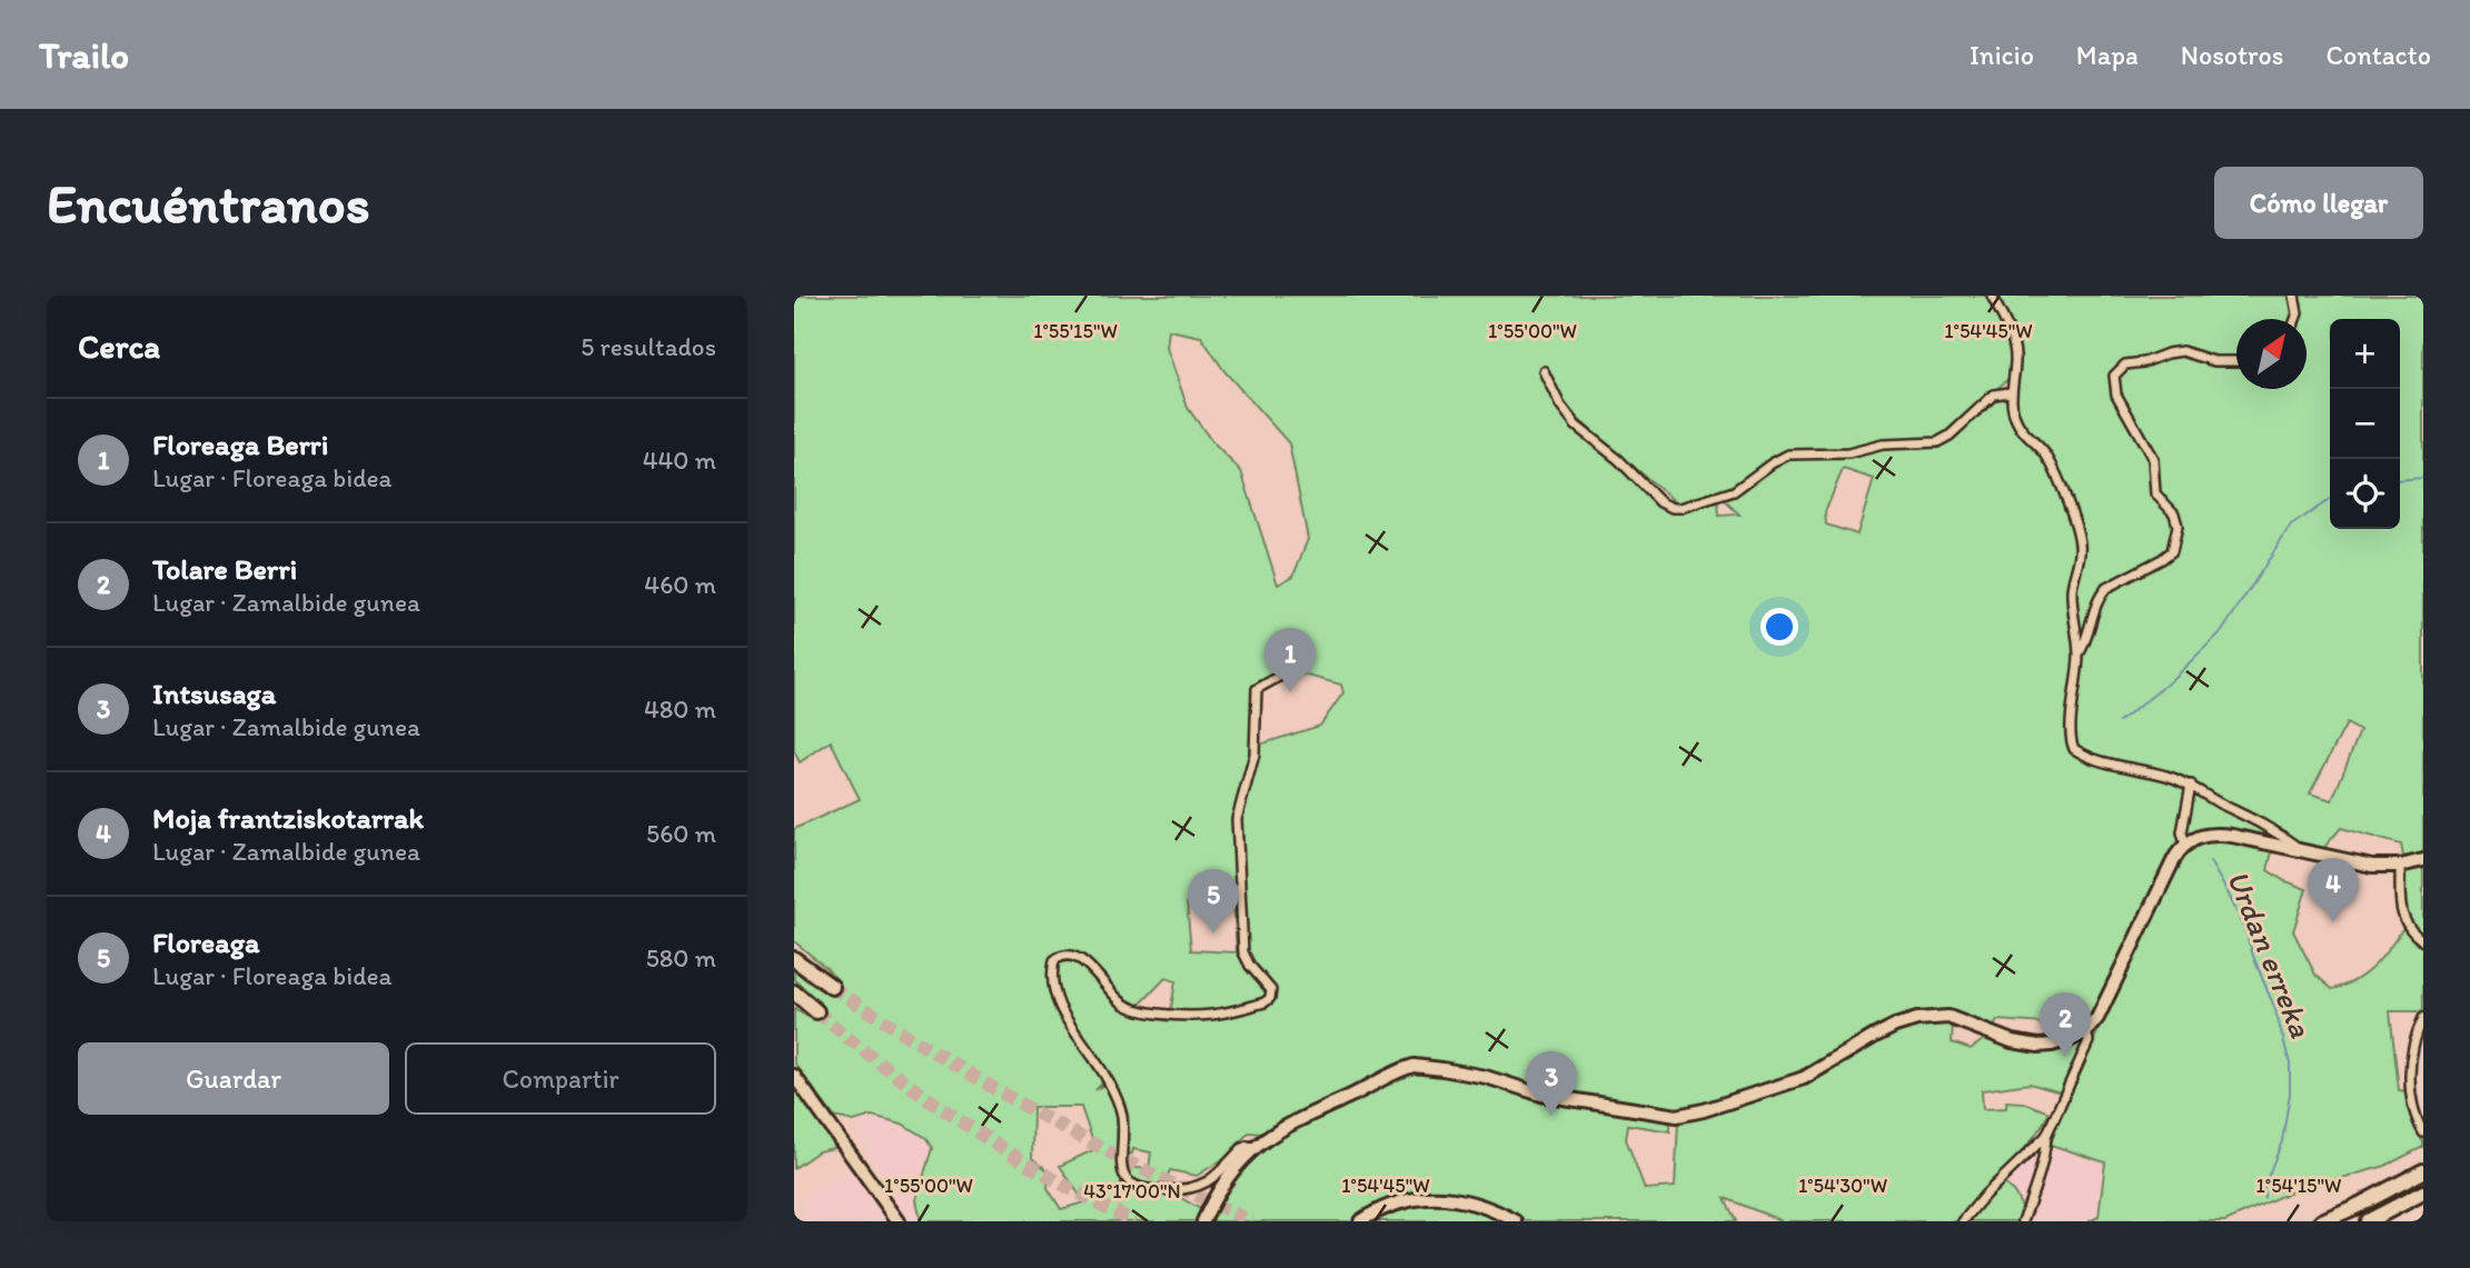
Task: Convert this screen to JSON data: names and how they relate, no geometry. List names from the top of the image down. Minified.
{"water":["Urdan erreka"],"north":"top right","page":{"header":"Trailo","nav":["Inicio","Mapa","Nosotros","Contacto"],"buttons":["Cómo llegar",["Guardar","Compartir"]],"title":"Encuéntranos","heading":["Cerca","5 resultados"],"map_buttons":["+","−"],"list":[{"mark":"1","name":"Floreaga Berri","note":"Lugar · Floreaga bidea","value":"440 m"},{"mark":"2","name":"Tolare Berri","note":"Lugar · Zamalbide gunea","value":"460 m"},{"mark":"3","name":"Intsusaga","note":"Lugar · Zamalbide gunea","value":"480 m"},{"mark":"4","name":"Moja frantziskotarrak","note":"Lugar · Zamalbide gunea","value":"560 m"},{"mark":"5","name":"Floreaga","note":"Lugar · Floreaga bidea","value":"580 m"}],"pins":["1","4","5","2","3"]},"coordinates":["1°55'15\"W","1°55'00\"W","1°54'45\"W","1°54'30\"W","1°54'15\"W","43°17'00\"N"]}
